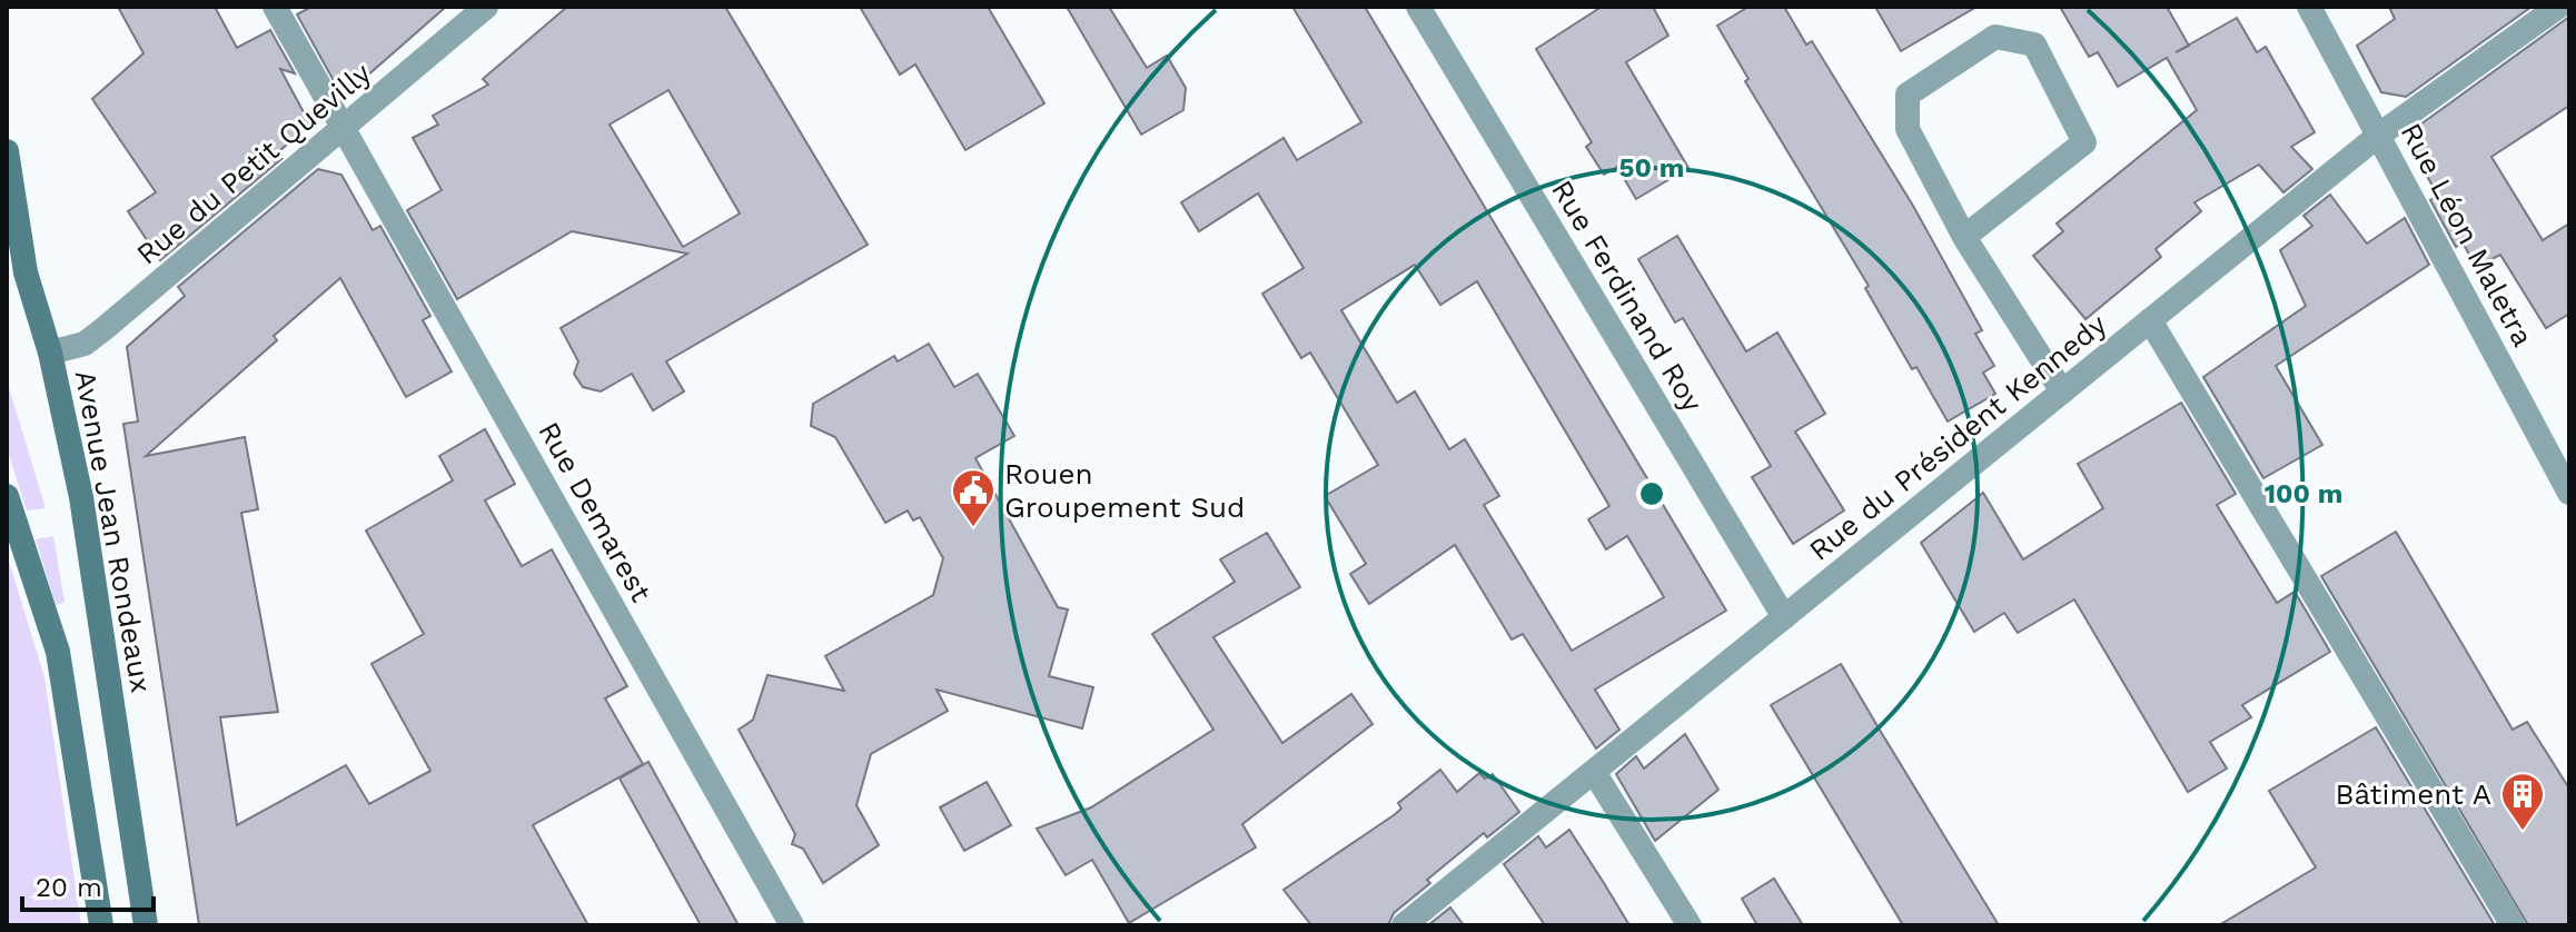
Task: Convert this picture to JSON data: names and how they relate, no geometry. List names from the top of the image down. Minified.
{"streets":{"main road":["Avenue Jean Rondeaux"],"street":["Rue du Petit Quevilly","Rue Léon Maletra","Rue Ferdinand Roy","Rue du Président Kennedy","Rue Demarest"]},"crossings":[["Rue du Petit Quevilly","Rue Demarest"],["Rue du Petit Quevilly","Avenue Jean Rondeaux"],["Rue Léon Maletra","Rue du Président Kennedy"],["Rue Ferdinand Roy","Rue du Président Kennedy"]],"places":{"public building":["Rouen Groupement Sud"],"building":["Bâtiment A"]},"scale_bar":"20 m","rings":["50 m","100 m"]}
